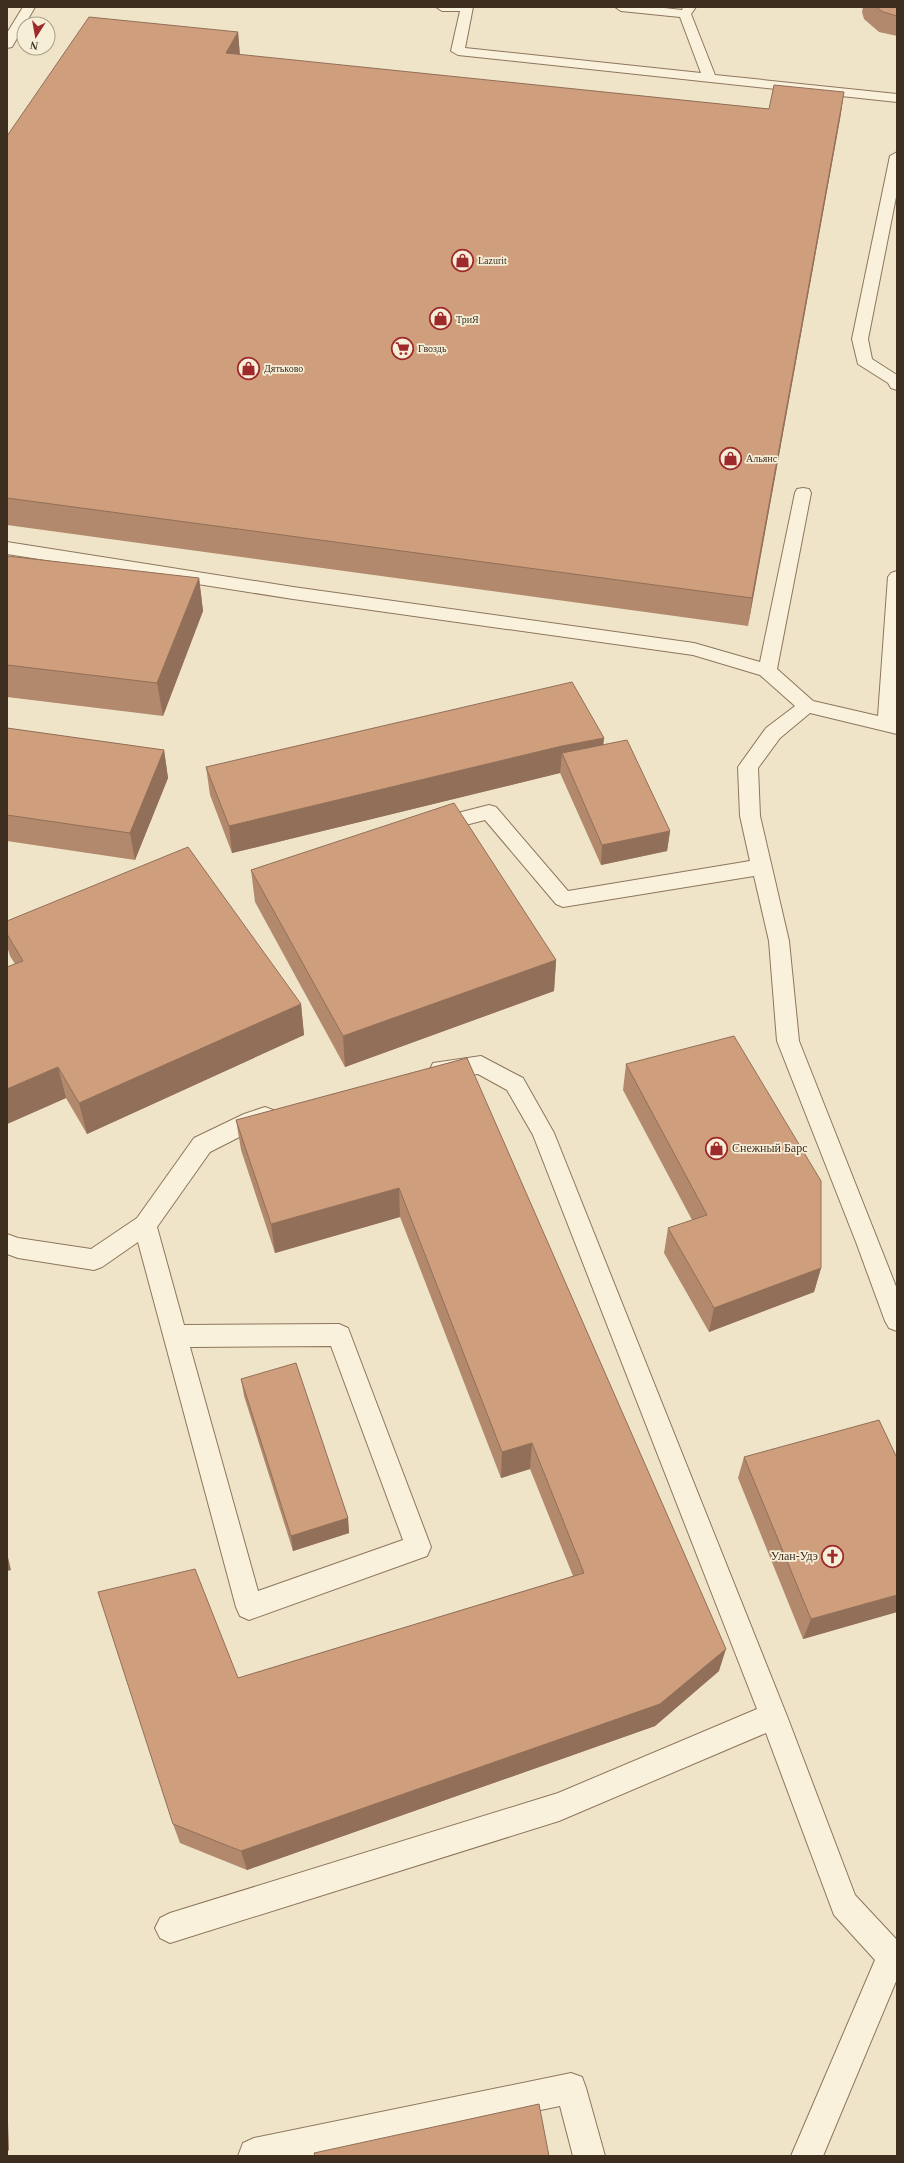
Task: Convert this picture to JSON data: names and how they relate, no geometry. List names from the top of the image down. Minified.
{"places":{"shop":["Lazurit","ТриЯ","Дятьково","Альянс","Снежный Барс"],"supermarket":["Гвоздь"],"church":["Улан-Удэ"]},"north":"bottom"}
